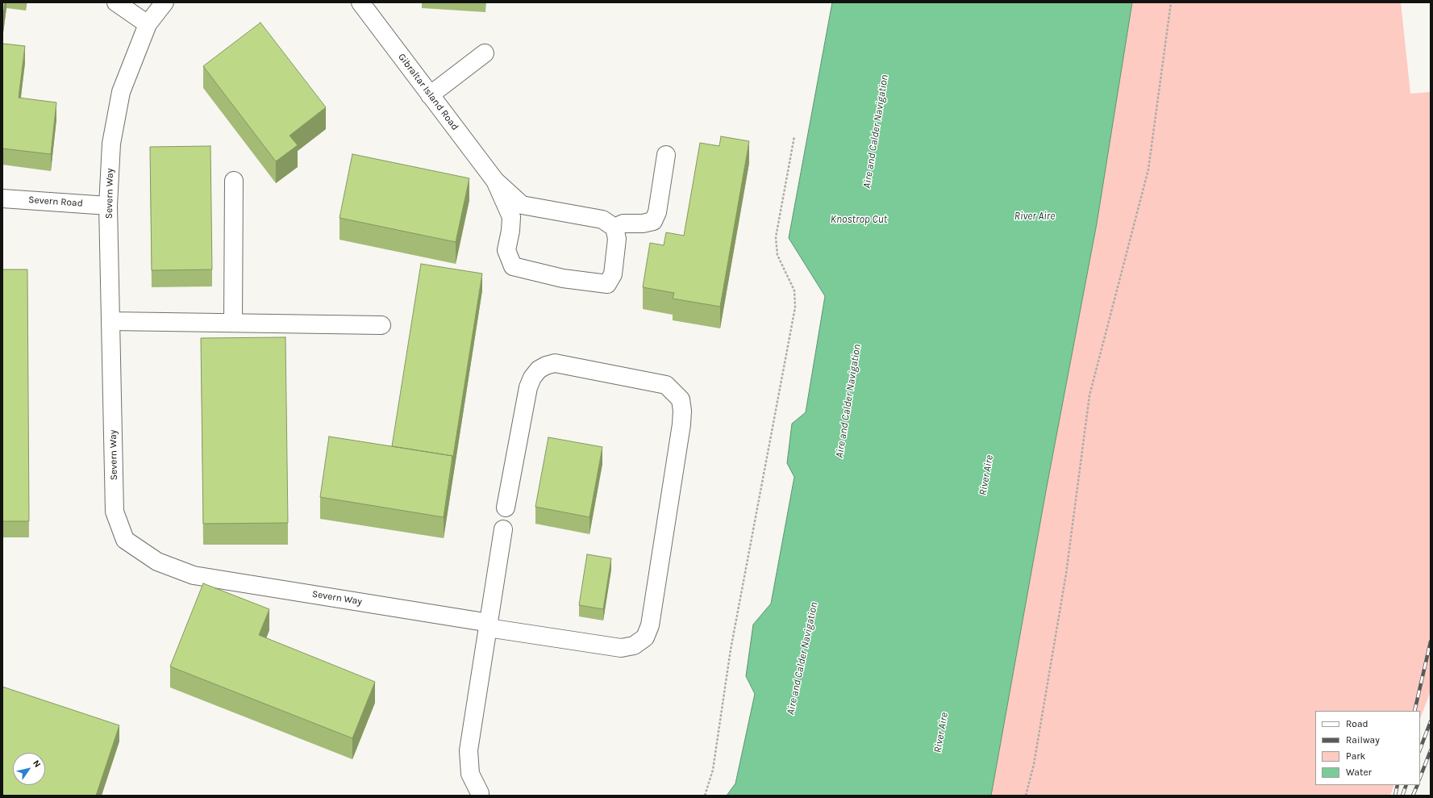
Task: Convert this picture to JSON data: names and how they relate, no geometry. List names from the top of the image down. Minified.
{"streets":{"street":["Gibraltar Island Road","Severn Way","Severn Road"]},"crossings":[["Severn Way","Severn Road"]],"water":["Aire and Calder Navigation","River Aire","Knostrop Cut"],"legend":["Road","Railway","Park","Water"],"north":"top right"}
